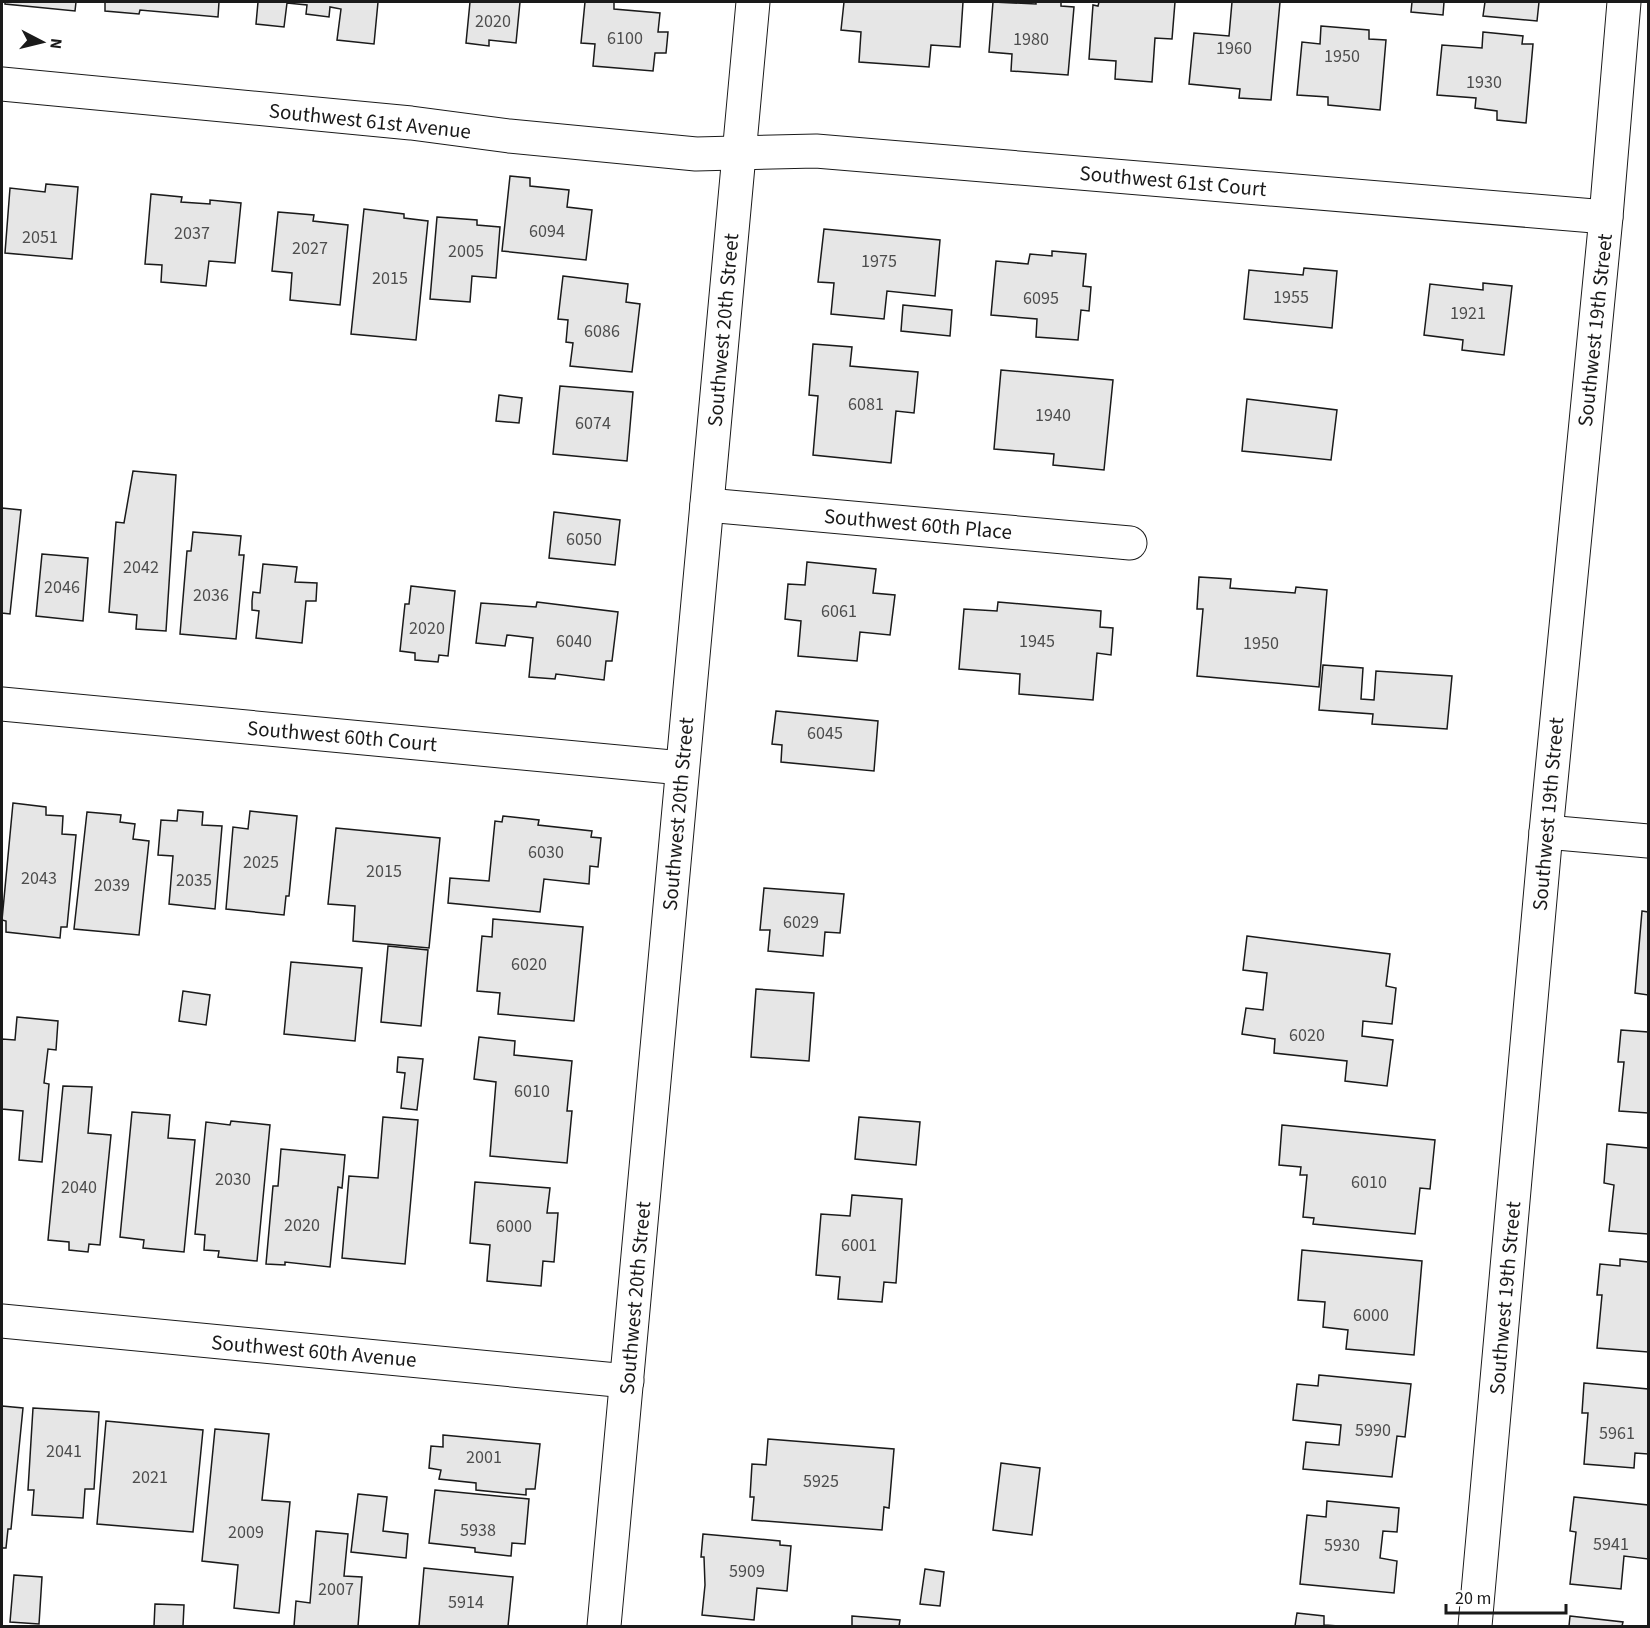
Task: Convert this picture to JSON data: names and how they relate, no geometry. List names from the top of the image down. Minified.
{"streets":{"street":["Southwest 61st Avenue","Southwest 61st Court","Southwest 20th Street","Southwest 19th Street","Southwest 60th Place","Southwest 60th Court","Southwest 60th Avenue"]},"crossings":[["Southwest 61st Avenue","Southwest 61st Court"],["Southwest 61st Avenue","Southwest 20th Street"],["Southwest 61st Court","Southwest 20th Street"],["Southwest 61st Court","Southwest 19th Street"],["Southwest 20th Street","Southwest 60th Place"],["Southwest 20th Street","Southwest 60th Court"],["Southwest 20th Street","Southwest 60th Avenue"]],"house_numbers":["2020","6100","1980","1960","1950","1930","6094","2037","2051","2027","2005","1975","2015","1955","6095","1921","6086","6081","1940","6074","6050","2042","2046","2036","6061","2020","6040","1945","1950","6045","6030","2025","2015","2043","2035","2039","6029","6020","6020","6010","2030","6010","2040","2020","6000","6001","6000","5990","5961","2041","2001","2021","5925","5938","2009","5941","5930","5909","2007","5914"],"scale_bar":"20 m","north":"right"}
